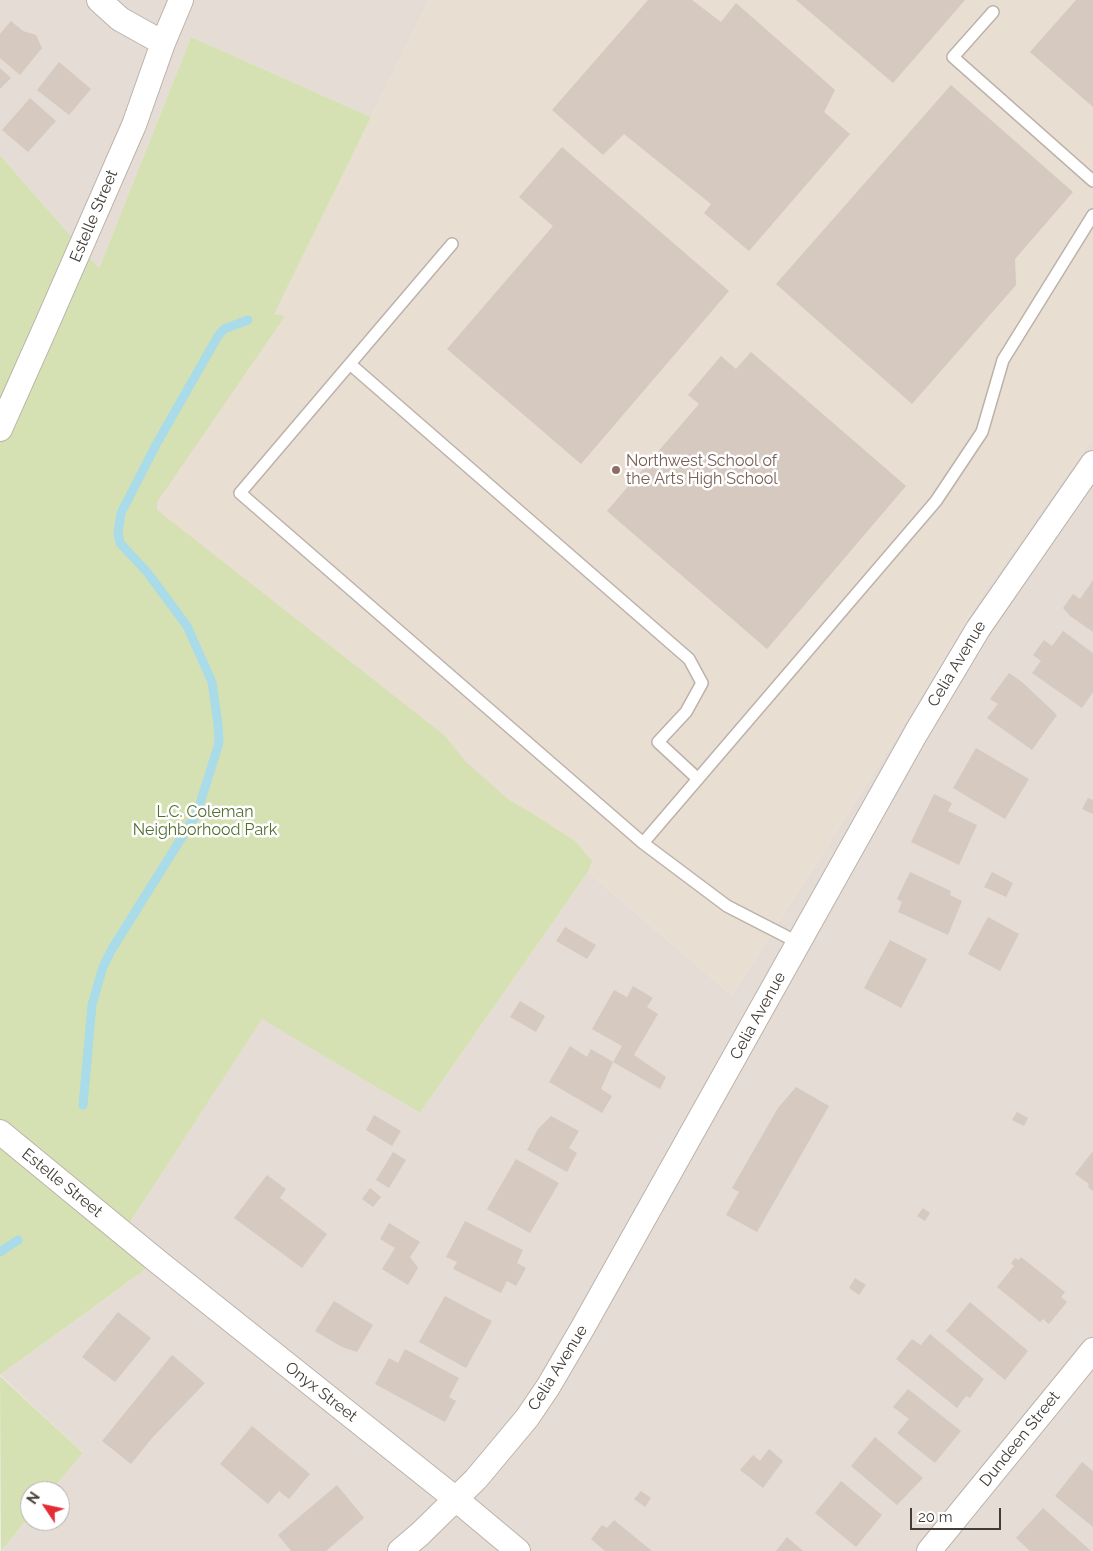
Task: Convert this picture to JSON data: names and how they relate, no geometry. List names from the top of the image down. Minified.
{"streets":{"street":["Estelle Street","Celia Avenue","Onyx Street","Dundeen Street"]},"crossings":[["Estelle Street","Onyx Street"],["Celia Avenue","Onyx Street"]],"parks":["L.C. Coleman Neighborhood Park"],"places":["Northwest School of the Arts High School"],"scale_bar":"20 m","north":"top left"}
